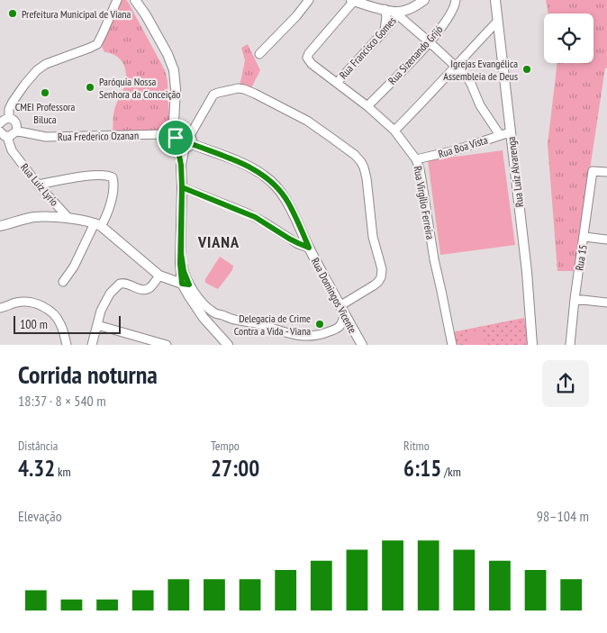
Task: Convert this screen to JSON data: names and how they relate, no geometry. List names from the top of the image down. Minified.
{"streets":{"street":["Rua Francisco Gomes","Rua Sizenando Grijó","Rua Frederico Ozanan","Rua Boa Vista","Rua Luiz Alvarenga","Rua Luiz Lyrio","Rua Virgílio Ferreira","Rua 15","Rua Domingos Vicente"]},"crossings":[["Rua Francisco Gomes","Rua Virgílio Ferreira"],["Rua Sizenando Grijó","Rua Virgílio Ferreira"],["Rua Frederico Ozanan","Rua Domingos Vicente"],["Rua Boa Vista","Rua Luiz Alvarenga"],["Rua Boa Vista","Rua Virgílio Ferreira"]],"districts":["VIANA"],"places":["Prefeitura Municipal de Viana","Igrejas Evangélica Assembleia de Deus","Paróquia Nossa Senhora da Conceição","CMEI Professora Biluca","Delegacia de Crime Contra a Vida - Viana"],"scale_bar":"100 m","page":{"scale":"100 m","heading":["Corrida noturna","18:37 · 8 × 540 m"],"stats":[["Distância","4.32 km"],["Tempo","27:00"],["Ritmo","6:15 /km"]],"chart":["Elevação","98–104 m"]}}
